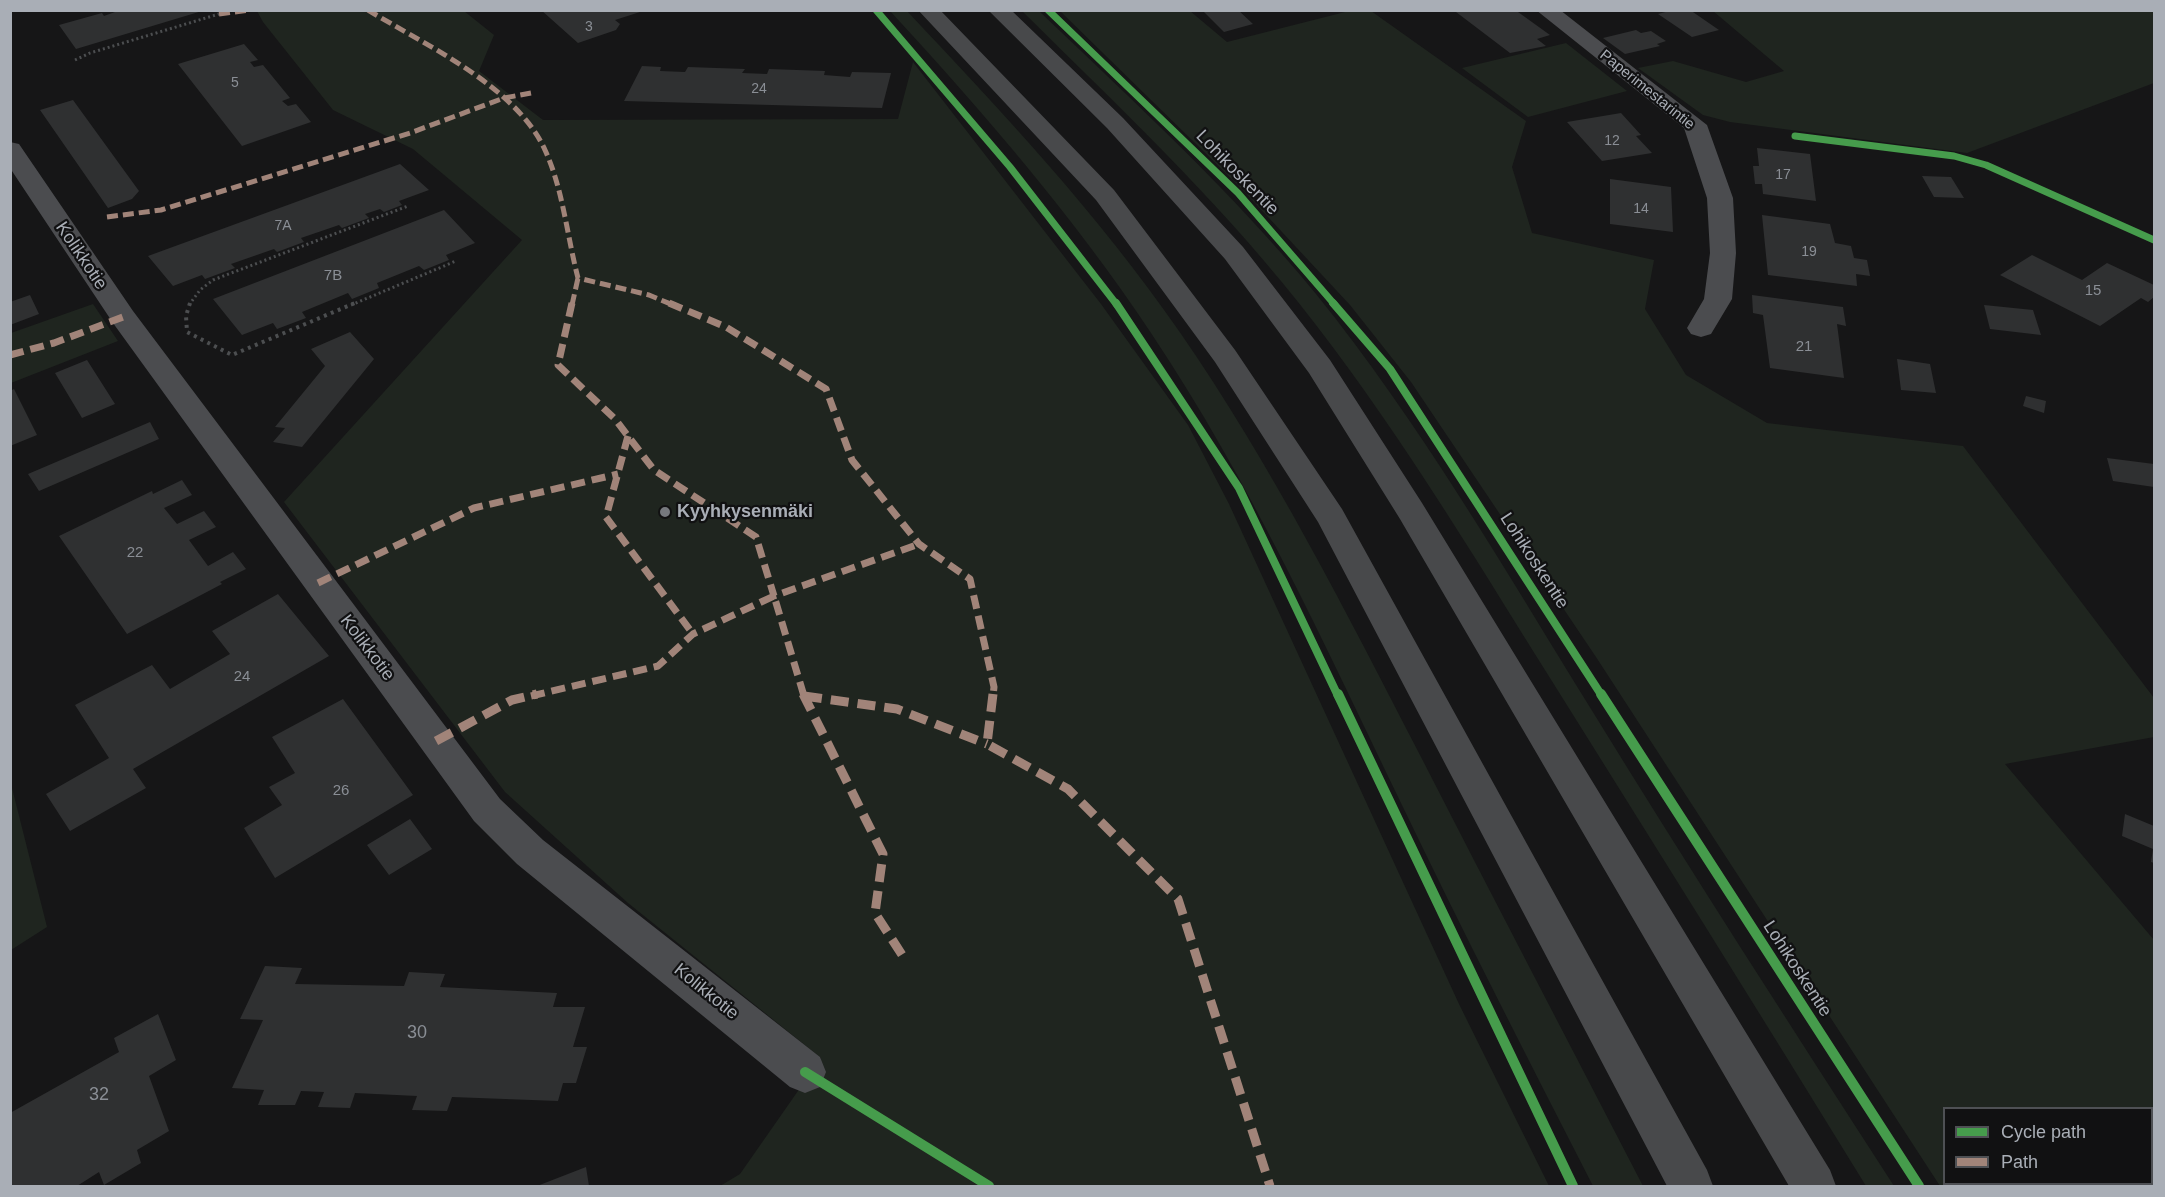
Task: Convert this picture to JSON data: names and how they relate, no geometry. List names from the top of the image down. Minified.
{"streets":{"street":["Paperimestarintie","Kolikkotie"],"cycle path":["Lohikoskentie"]},"places":["Kyyhkysenmäki"],"house_numbers":["3","5","24","12","17","14","7A","19","7B","15","21","22","24","26","30","32"],"legend":["Cycle path","Path"]}
